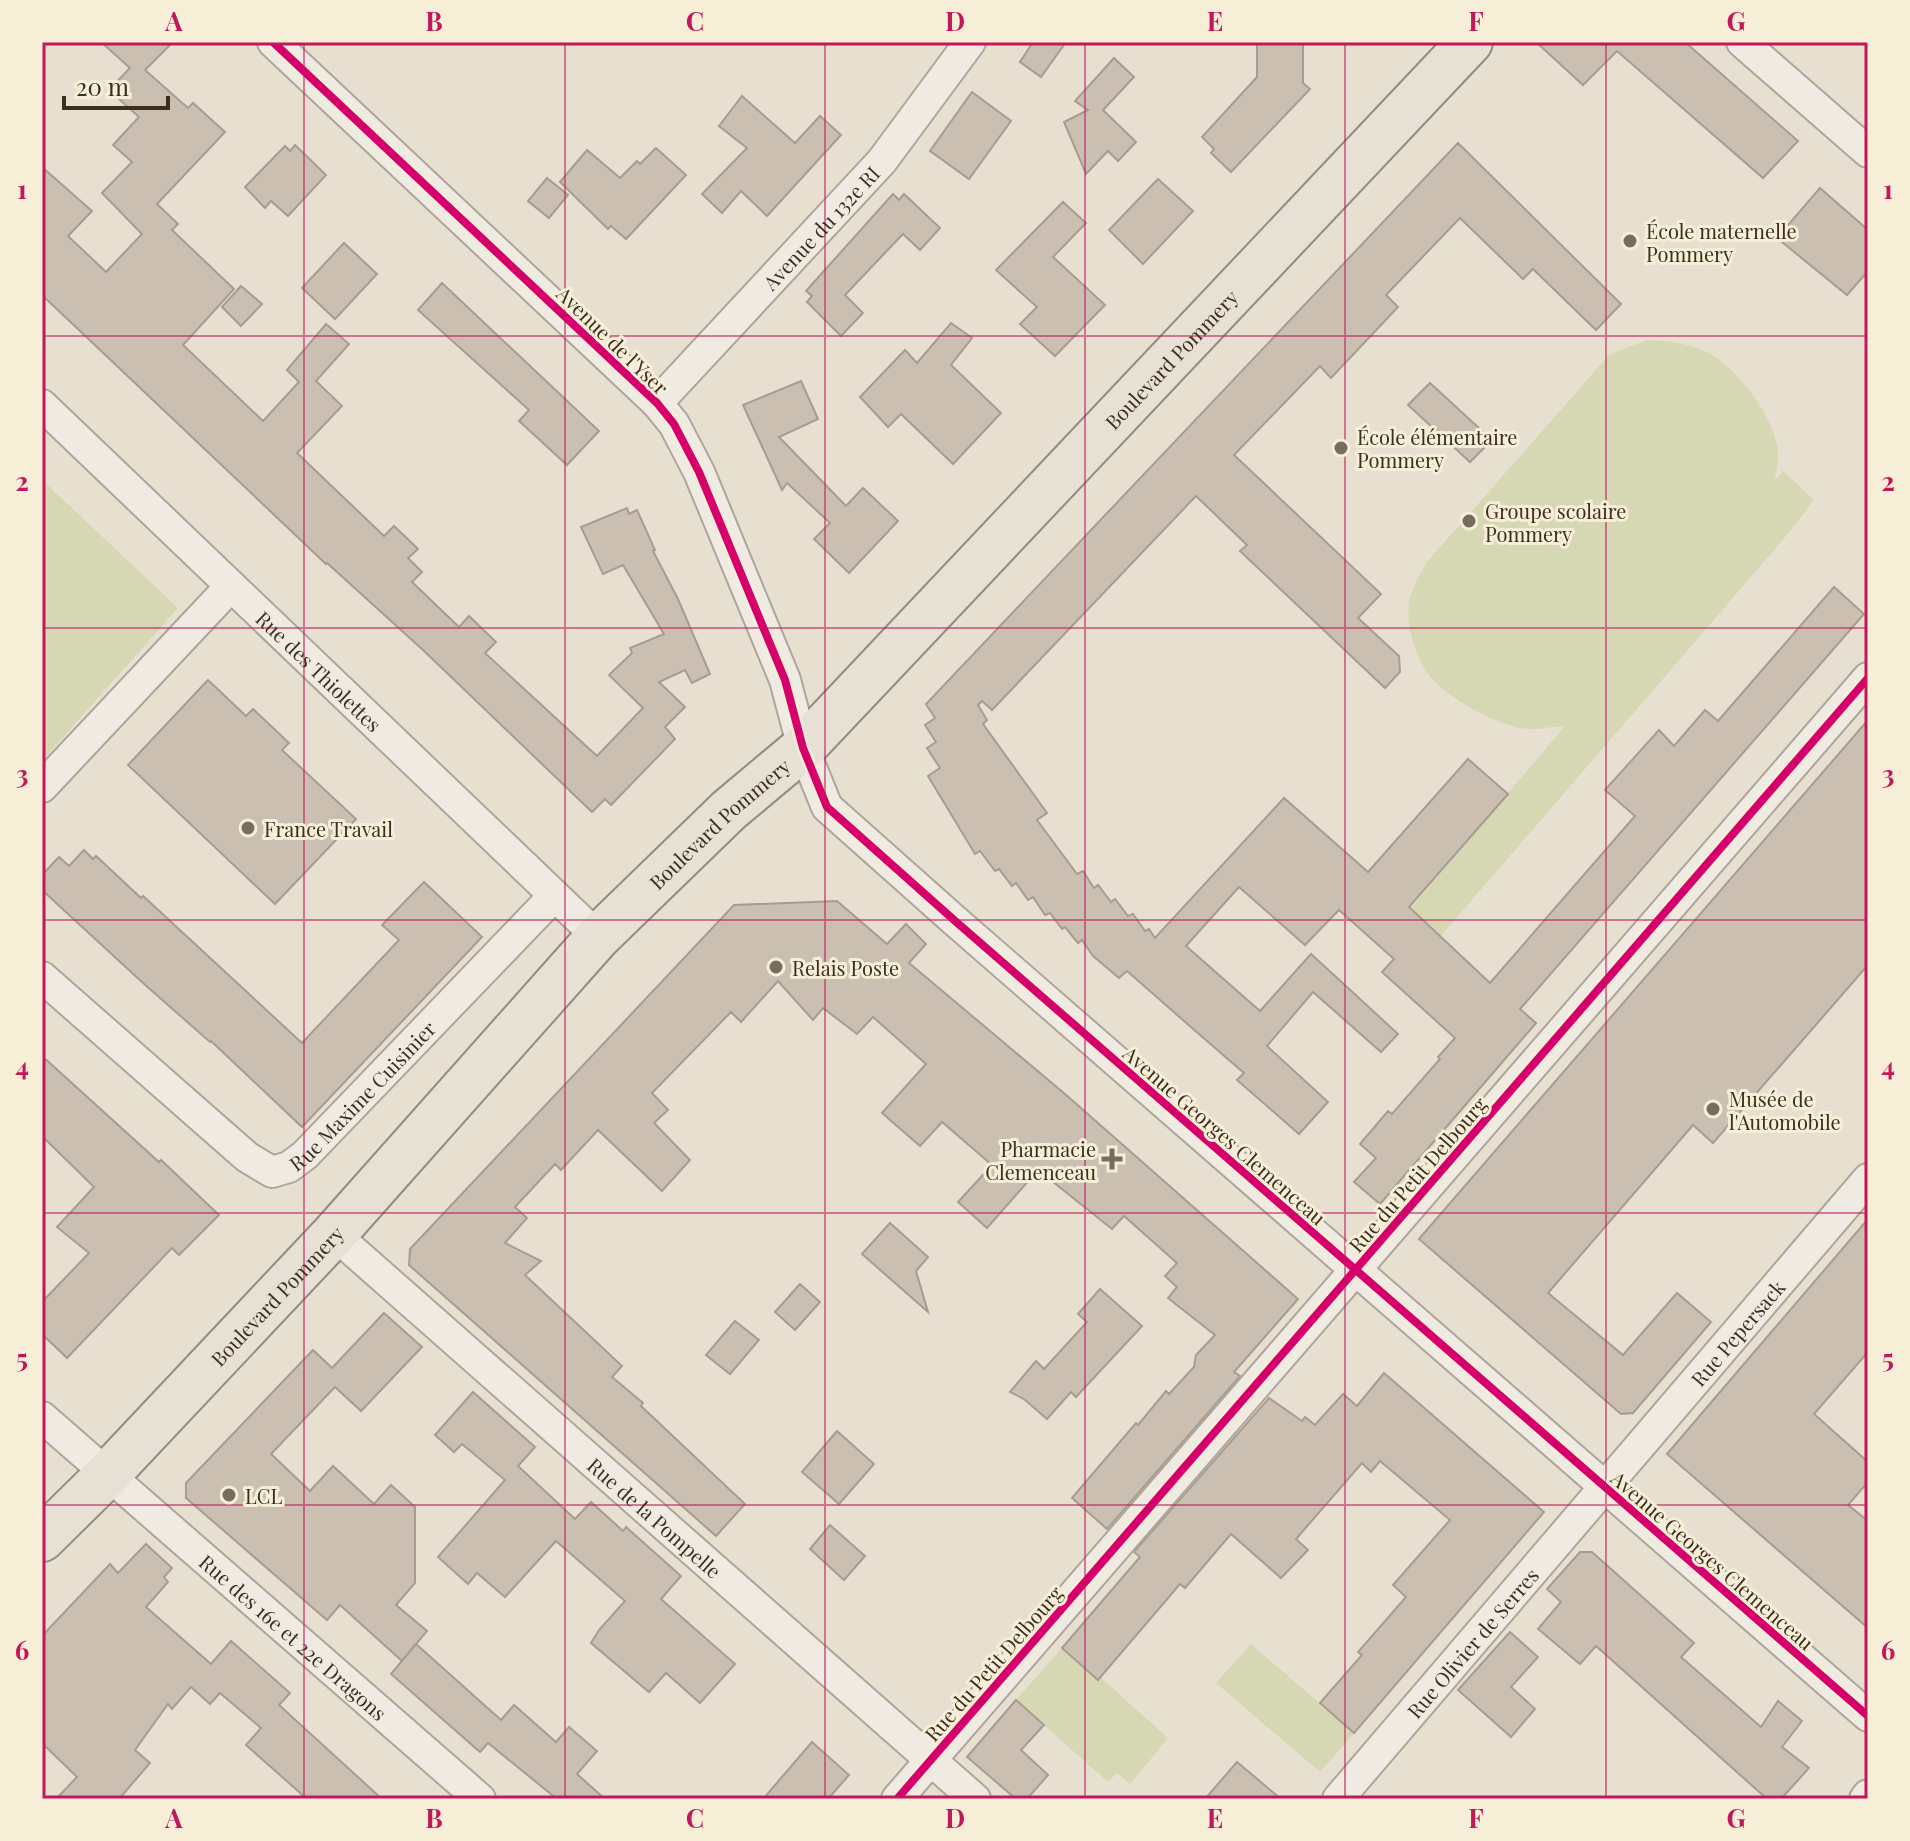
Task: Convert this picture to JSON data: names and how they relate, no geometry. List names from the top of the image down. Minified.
{"streets":{"main road":["Boulevard Pommery"],"street":["Avenue du 132e RI","Avenue de l'Yser","Rue des Thiolettes","Rue Maxime Cuisinier","Avenue Georges Clemenceau","Rue du Petit Delbourg","Rue Pepersack","Rue de la Pompelle","Rue des 16e et 22e Dragons","Rue Olivier de Serres"]},"crossings":[["Avenue du 132e RI","Avenue de l'Yser"],["Avenue de l'Yser","Boulevard Pommery"],["Avenue de l'Yser","Avenue Georges Clemenceau"],["Boulevard Pommery","Rue des Thiolettes"],["Boulevard Pommery","Avenue Georges Clemenceau"],["Boulevard Pommery","Rue de la Pompelle"],["Boulevard Pommery","Rue des 16e et 22e Dragons"],["Rue des Thiolettes","Rue Maxime Cuisinier"],["Avenue Georges Clemenceau","Rue du Petit Delbourg"],["Avenue Georges Clemenceau","Rue Pepersack"],["Avenue Georges Clemenceau","Rue Olivier de Serres"],["Rue du Petit Delbourg","Rue de la Pompelle"],["Rue Pepersack","Rue Olivier de Serres"]],"places":{"other":["École maternelle Pommery","École élémentaire Pommery","Groupe scolaire Pommery","France Travail","Relais Poste","Musée de l'Automobile","LCL"],"health":["Pharmacie Clemenceau"]},"scale_bar":"20 m","grid":{"columns":["A","B","C","D","E","F","G"],"rows":["1","2","3","4","5","6"]}}
